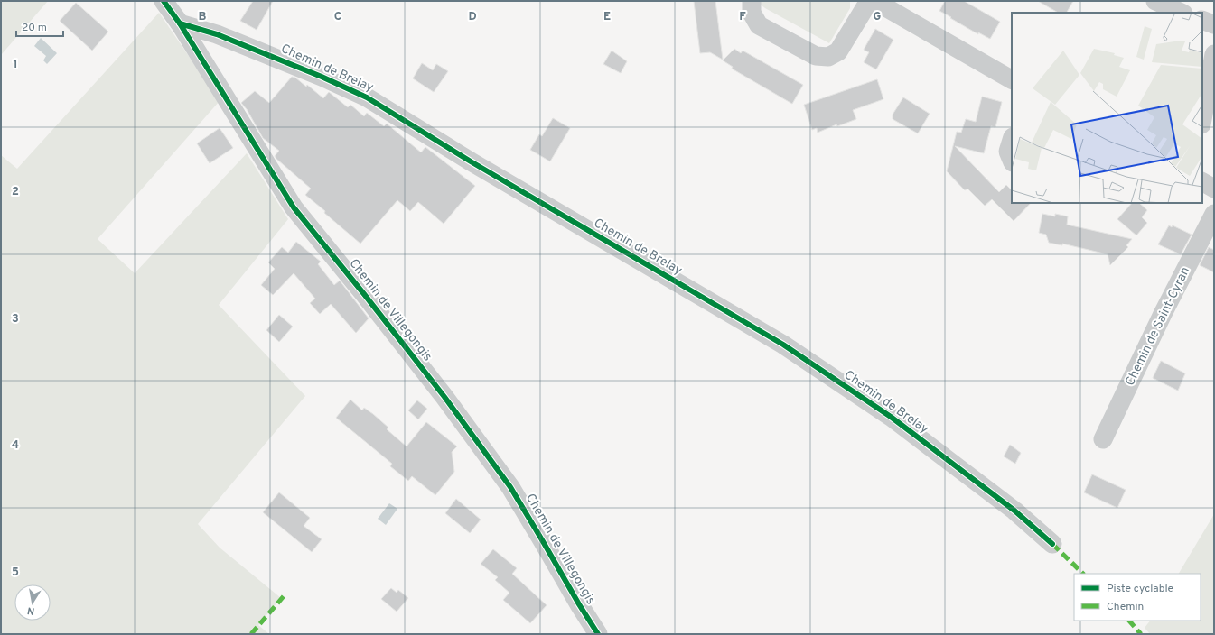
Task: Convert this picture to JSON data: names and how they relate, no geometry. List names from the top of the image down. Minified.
{"streets":{"street":["Chemin de Brelay","Chemin de Villegongis","Chemin de Saint-Cyran"]},"crossings":[["Chemin de Brelay","Chemin de Villegongis"]],"legend":["Piste cyclable","Chemin"],"scale_bar":"20 m","north":"bottom","grid":{"columns":["B","C","D","E","F","G"],"rows":["1","2","3","4","5"]}}
